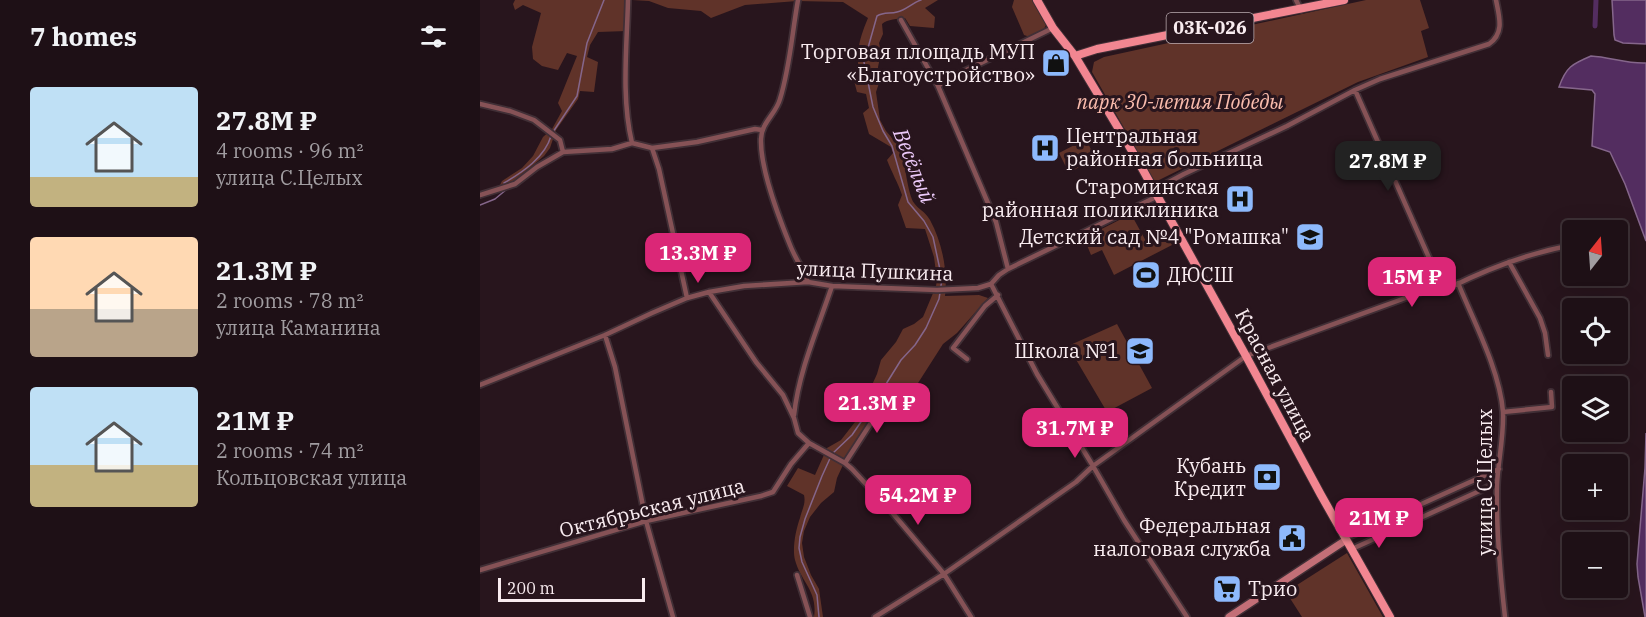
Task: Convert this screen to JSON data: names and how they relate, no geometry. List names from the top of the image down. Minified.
{"streets":{"main road":["03К-026","Красная улица"],"street":["улица Пушкина","улица С.Целых","Октябрьская улица"]},"crossings":[["03К-026","Красная улица"]],"water":["Весёлый"],"parks":["парк 30-летия Победы"],"places":{"shop":["Торговая площадь МУП «Благоустройство»"],"hospital":["Центральная районная больница","Староминская районная поликлиника"],"school or university":["Детский сад №4 \"Ромашка\"","Школа №1"],"sports":["ДЮСШ"],"bank":["Кубань Кредит"],"public building":["Федеральная налоговая служба"],"supermarket":["Трио"]},"scale_bar":"200 m","north":"top","page":{"heading":"7 homes","list":[{"name":"27.8M ₽","note":"4 rooms · 96 m² · улица С.Целых"},{"name":"21.3M ₽","note":"2 rooms · 78 m² · улица Каманина"},{"name":"21M ₽","note":"2 rooms · 74 m² · Кольцовская улица"}],"price":["27.8M ₽","13.3M ₽","15M ₽","21.3M ₽","31.7M ₽","54.2M ₽","21M ₽"],"map_buttons":["+","−"],"scale":"200 m"}}
